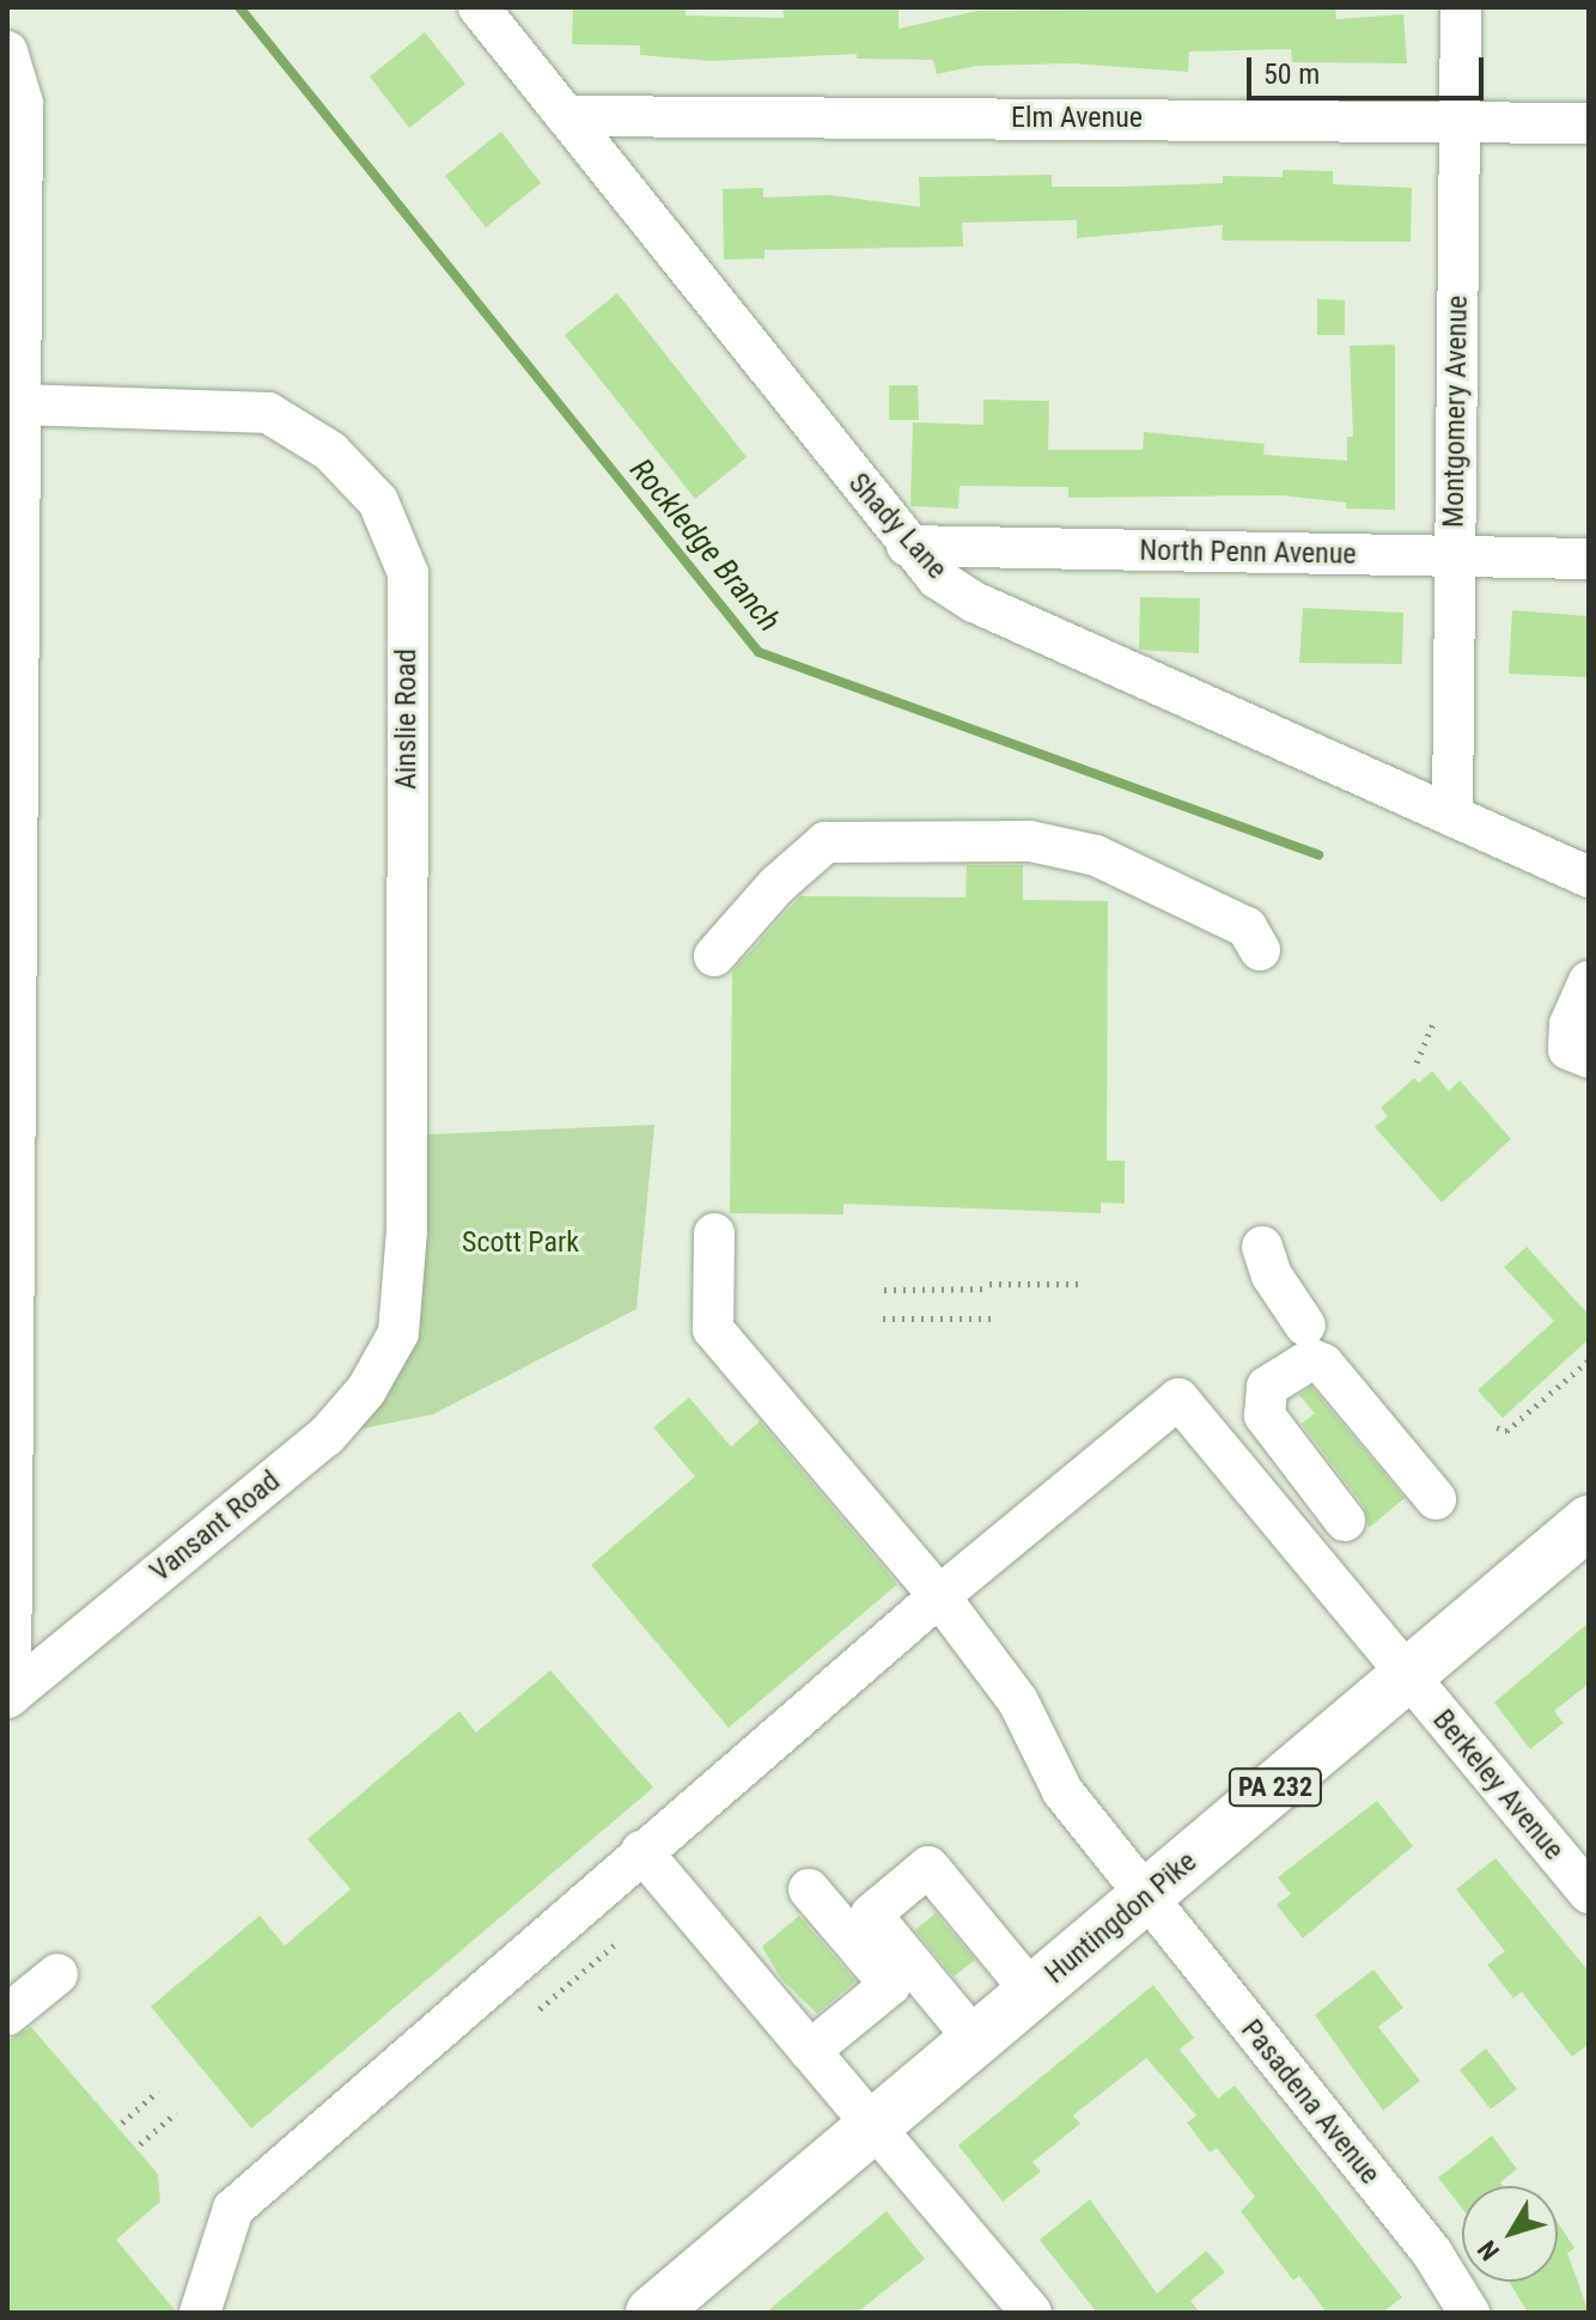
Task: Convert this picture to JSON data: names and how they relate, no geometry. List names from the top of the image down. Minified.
{"streets":{"main road":["PA 232","Huntingdon Pike"],"street":["Elm Avenue","Montgomery Avenue","Shady Lane","North Penn Avenue","Ainslie Road","Vansant Road","Berkeley Avenue","Pasadena Avenue"]},"crossings":[["Elm Avenue","Montgomery Avenue"],["Elm Avenue","Shady Lane"],["Montgomery Avenue","Shady Lane"],["Montgomery Avenue","North Penn Avenue"],["Shady Lane","North Penn Avenue"],["Ainslie Road","Vansant Road"],["Berkeley Avenue","Huntingdon Pike"],["Berkeley Avenue","Pasadena Avenue"],["Huntingdon Pike","Pasadena Avenue"]],"water":["Rockledge Branch"],"parks":["Scott Park"],"scale_bar":"50 m","north":"bottom left"}
